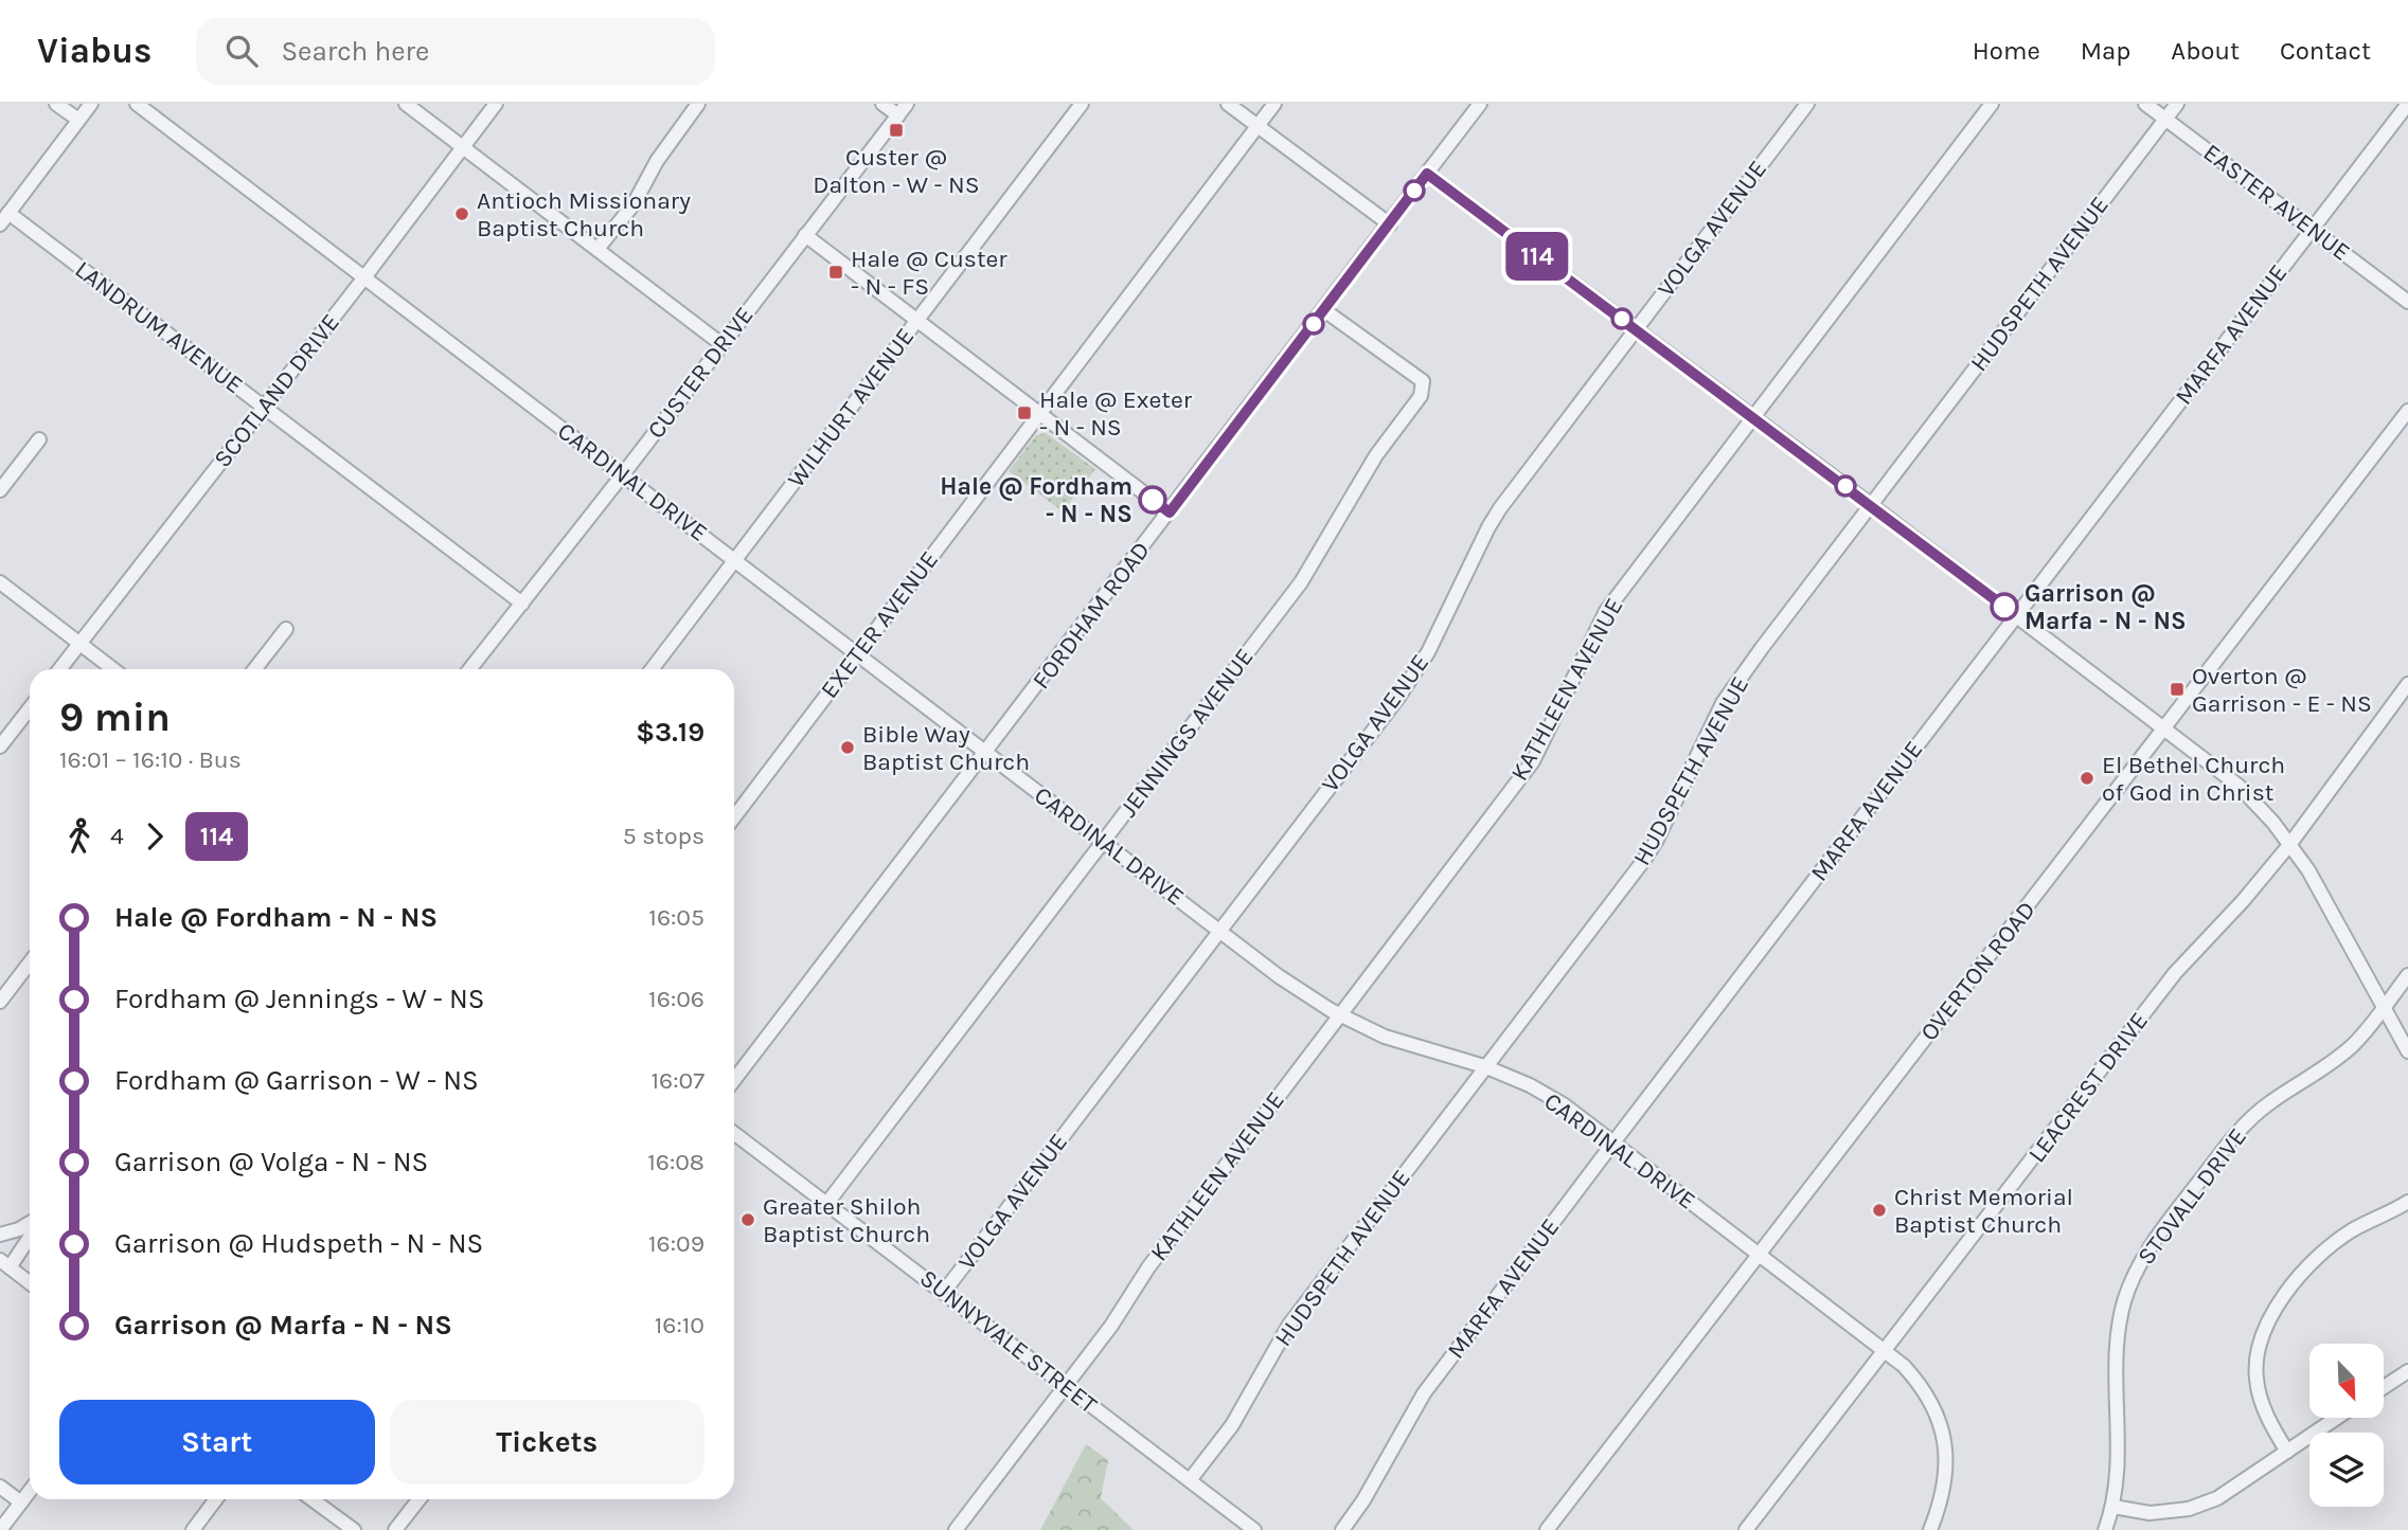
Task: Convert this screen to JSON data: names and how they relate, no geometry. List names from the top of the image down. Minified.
{"streets":{"street":["EASTER AVENUE","VOLGA AVENUE","HUDSPETH AVENUE","LANDRUM AVENUE","MARFA AVENUE","CUSTER DRIVE","SCOTLAND DRIVE","WILHURT AVENUE","CARDINAL DRIVE","FORDHAM ROAD","EXETER AVENUE","KATHLEEN AVENUE","JENNINGS AVENUE","OVERTON ROAD","LEACREST DRIVE","STOVALL DRIVE","SUNNYVALE STREET"]},"crossings":[["EASTER AVENUE","HUDSPETH AVENUE"],["EASTER AVENUE","MARFA AVENUE"],["VOLGA AVENUE","CARDINAL DRIVE"],["VOLGA AVENUE","SUNNYVALE STREET"],["HUDSPETH AVENUE","CARDINAL DRIVE"],["HUDSPETH AVENUE","SUNNYVALE STREET"],["LANDRUM AVENUE","CUSTER DRIVE"],["LANDRUM AVENUE","SCOTLAND DRIVE"],["MARFA AVENUE","CARDINAL DRIVE"],["CUSTER DRIVE","CARDINAL DRIVE"],["SCOTLAND DRIVE","CARDINAL DRIVE"],["WILHURT AVENUE","CARDINAL DRIVE"],["CARDINAL DRIVE","FORDHAM ROAD"],["CARDINAL DRIVE","EXETER AVENUE"],["CARDINAL DRIVE","KATHLEEN AVENUE"],["CARDINAL DRIVE","JENNINGS AVENUE"],["CARDINAL DRIVE","OVERTON ROAD"],["CARDINAL DRIVE","LEACREST DRIVE"],["FORDHAM ROAD","JENNINGS AVENUE"],["KATHLEEN AVENUE","SUNNYVALE STREET"],["JENNINGS AVENUE","SUNNYVALE STREET"]],"places":{"transit":["Custer @ Dalton - W - NS","Hale @ Custer - N - FS","Hale @ Exeter - N - NS","Overton @ Garrison - E - NS"],"other":["Antioch Missionary Baptist Church","Hale @ Fordham - N - NS","Garrison @ Marfa - N - NS","Bible Way Baptist Church","El Bethel Church of God in Christ","Christ Memorial Baptist Church","Greater Shiloh Baptist Church"]},"lines":["bus line 114"],"north":"bottom right","page":{"header":"Viabus","search":"Search here","nav":["Home","Map","About","Contact"],"on_map":"114","heading":["9 min","16:01 – 16:10 · Bus","$3.19"],"legs":["4","114","5 stops"],"list":[{"name":"Hale @ Fordham - N - NS","value":"16:05"},{"name":"Fordham @ Jennings - W - NS","value":"16:06"},{"name":"Fordham @ Garrison - W - NS","value":"16:07"},{"name":"Garrison @ Volga - N - NS","value":"16:08"},{"name":"Garrison @ Hudspeth - N - NS","value":"16:09"},{"name":"Garrison @ Marfa - N - NS","value":"16:10"}],"buttons":["Start","Tickets"]}}
